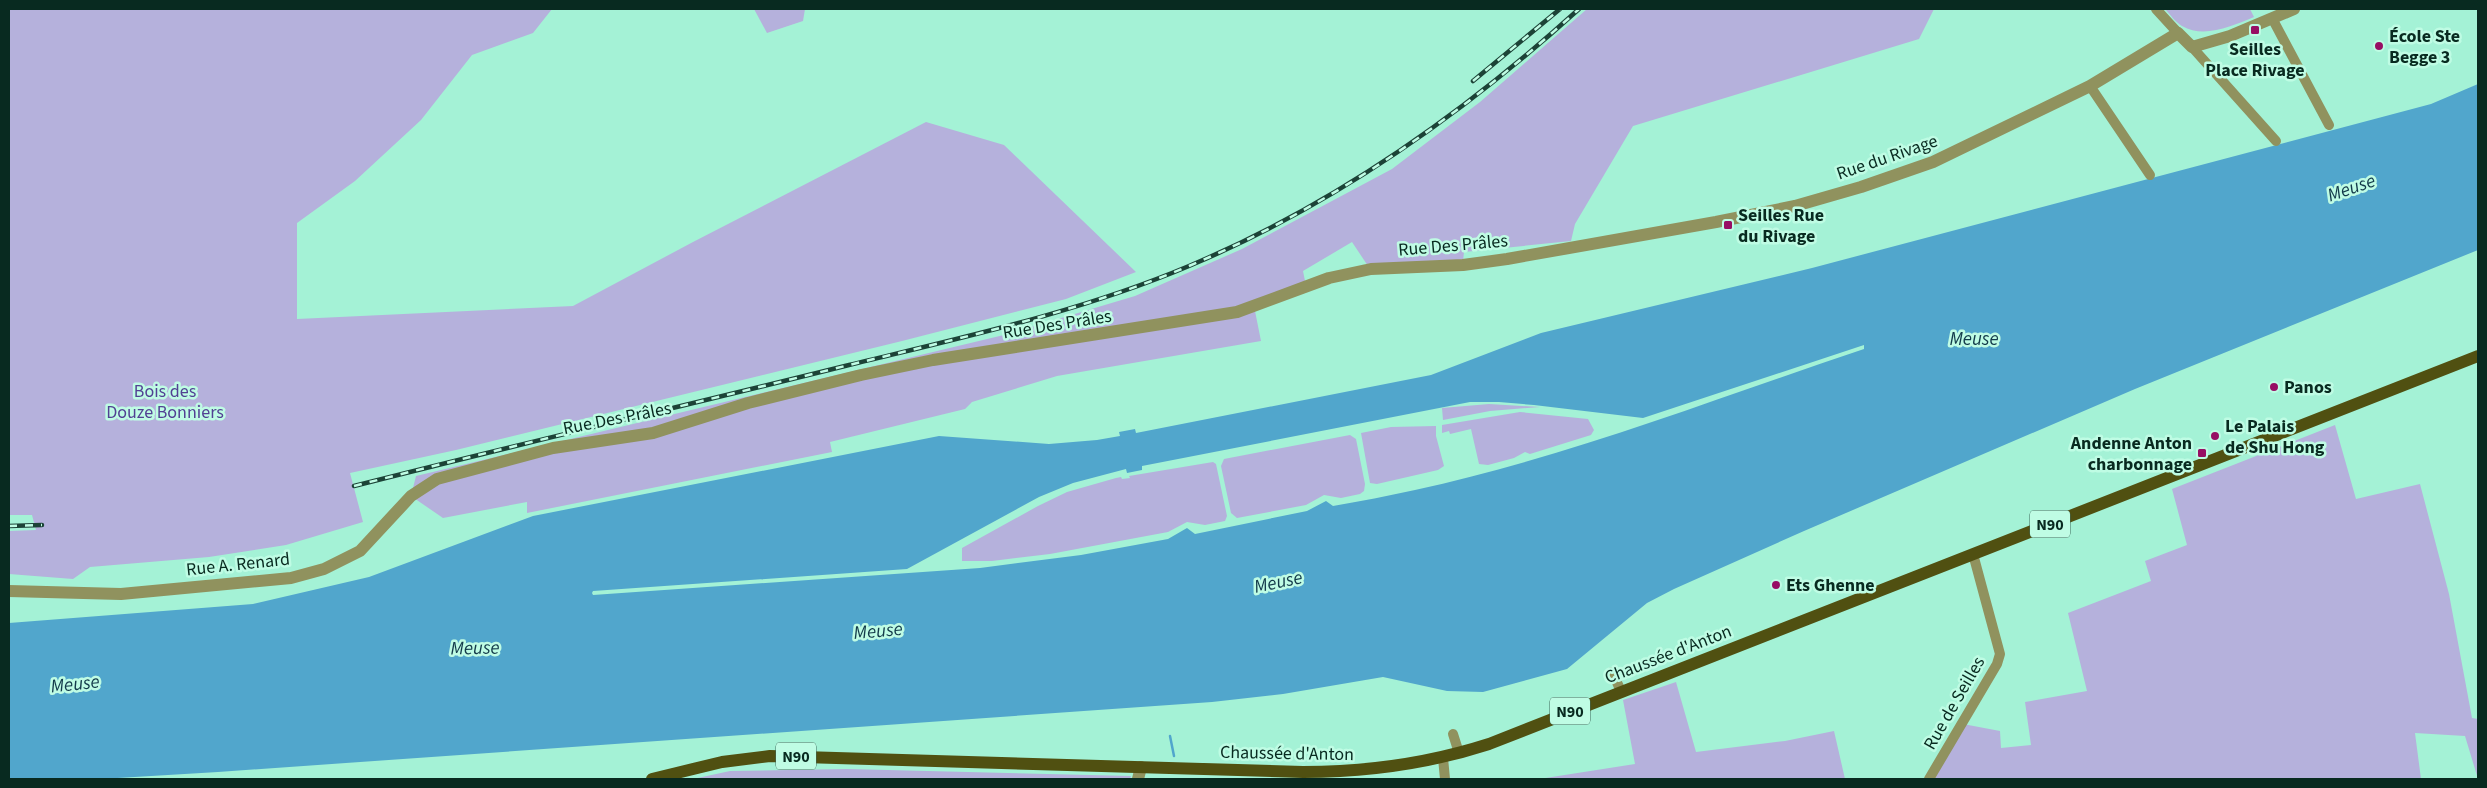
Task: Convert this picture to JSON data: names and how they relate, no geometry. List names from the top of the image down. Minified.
{"streets":{"main road":["N90","Chaussée d'Anton"],"street":["Rue du Rivage","Rue Des Prâles","Rue A. Renard","Rue de Seilles"]},"crossings":[["Rue du Rivage","Rue Des Prâles"],["Rue Des Prâles","Rue A. Renard"],["Chaussée d'Anton","Rue de Seilles"]],"water":["Meuse"],"parks":["Bois des Douze Bonniers"],"places":{"transit":["Seilles Place Rivage","Seilles Rue du Rivage","Andenne Anton charbonnage"],"other":["École Ste Begge 3","Panos","Le Palais de Shu Hong","Ets Ghenne"]}}
